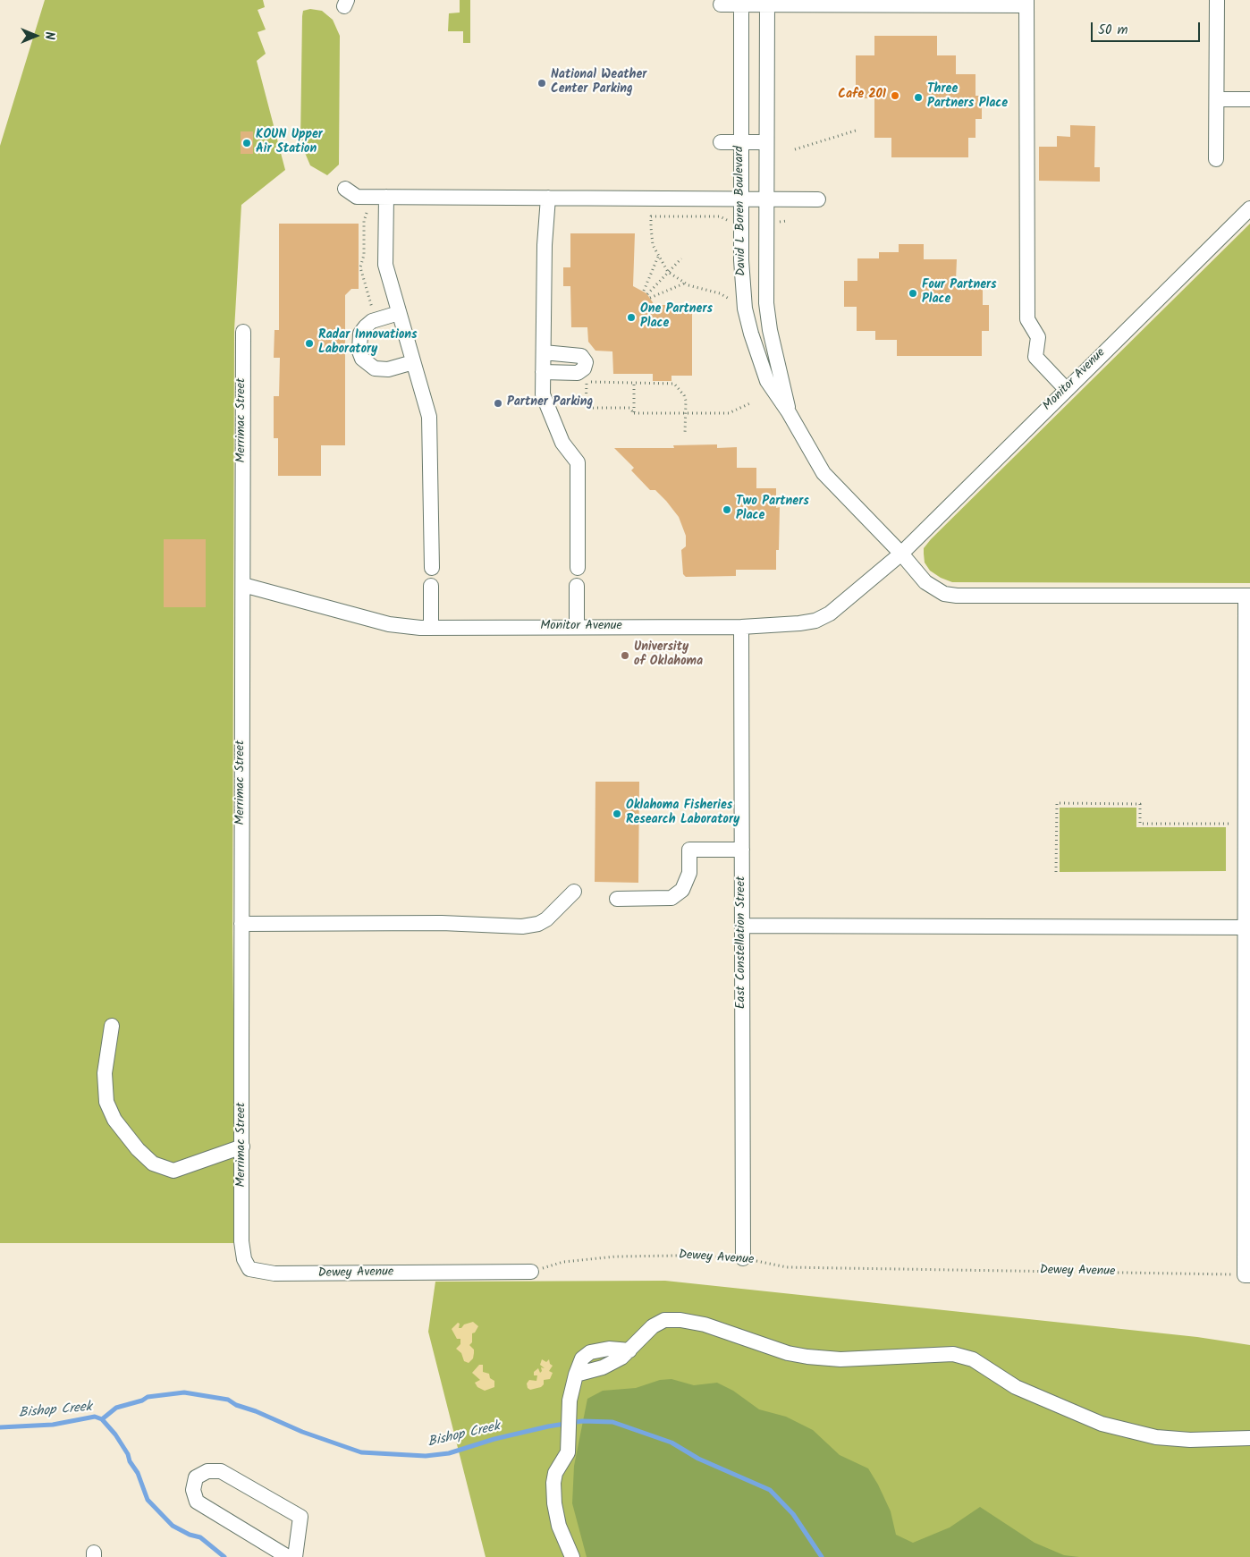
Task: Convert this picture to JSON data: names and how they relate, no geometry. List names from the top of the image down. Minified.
{"streets":{"street":["David L Boren Boulevard","Monitor Avenue","Merrimac Street","East Constellation Street","Dewey Avenue"]},"crossings":[["David L Boren Boulevard","Monitor Avenue"],["Monitor Avenue","Merrimac Street"],["Monitor Avenue","East Constellation Street"],["Merrimac Street","Dewey Avenue"],["East Constellation Street","Dewey Avenue"]],"water":["Bishop Creek"],"places":["National Weather Center Parking","Cafe 201","Three Partners Place","KOUN Upper Air Station","Four Partners Place","One Partners Place","Radar Innovations Laboratory","Partner Parking","Two Partners Place","University of Oklahoma","Oklahoma Fisheries Research Laboratory"],"scale_bar":"50 m","north":"right"}
